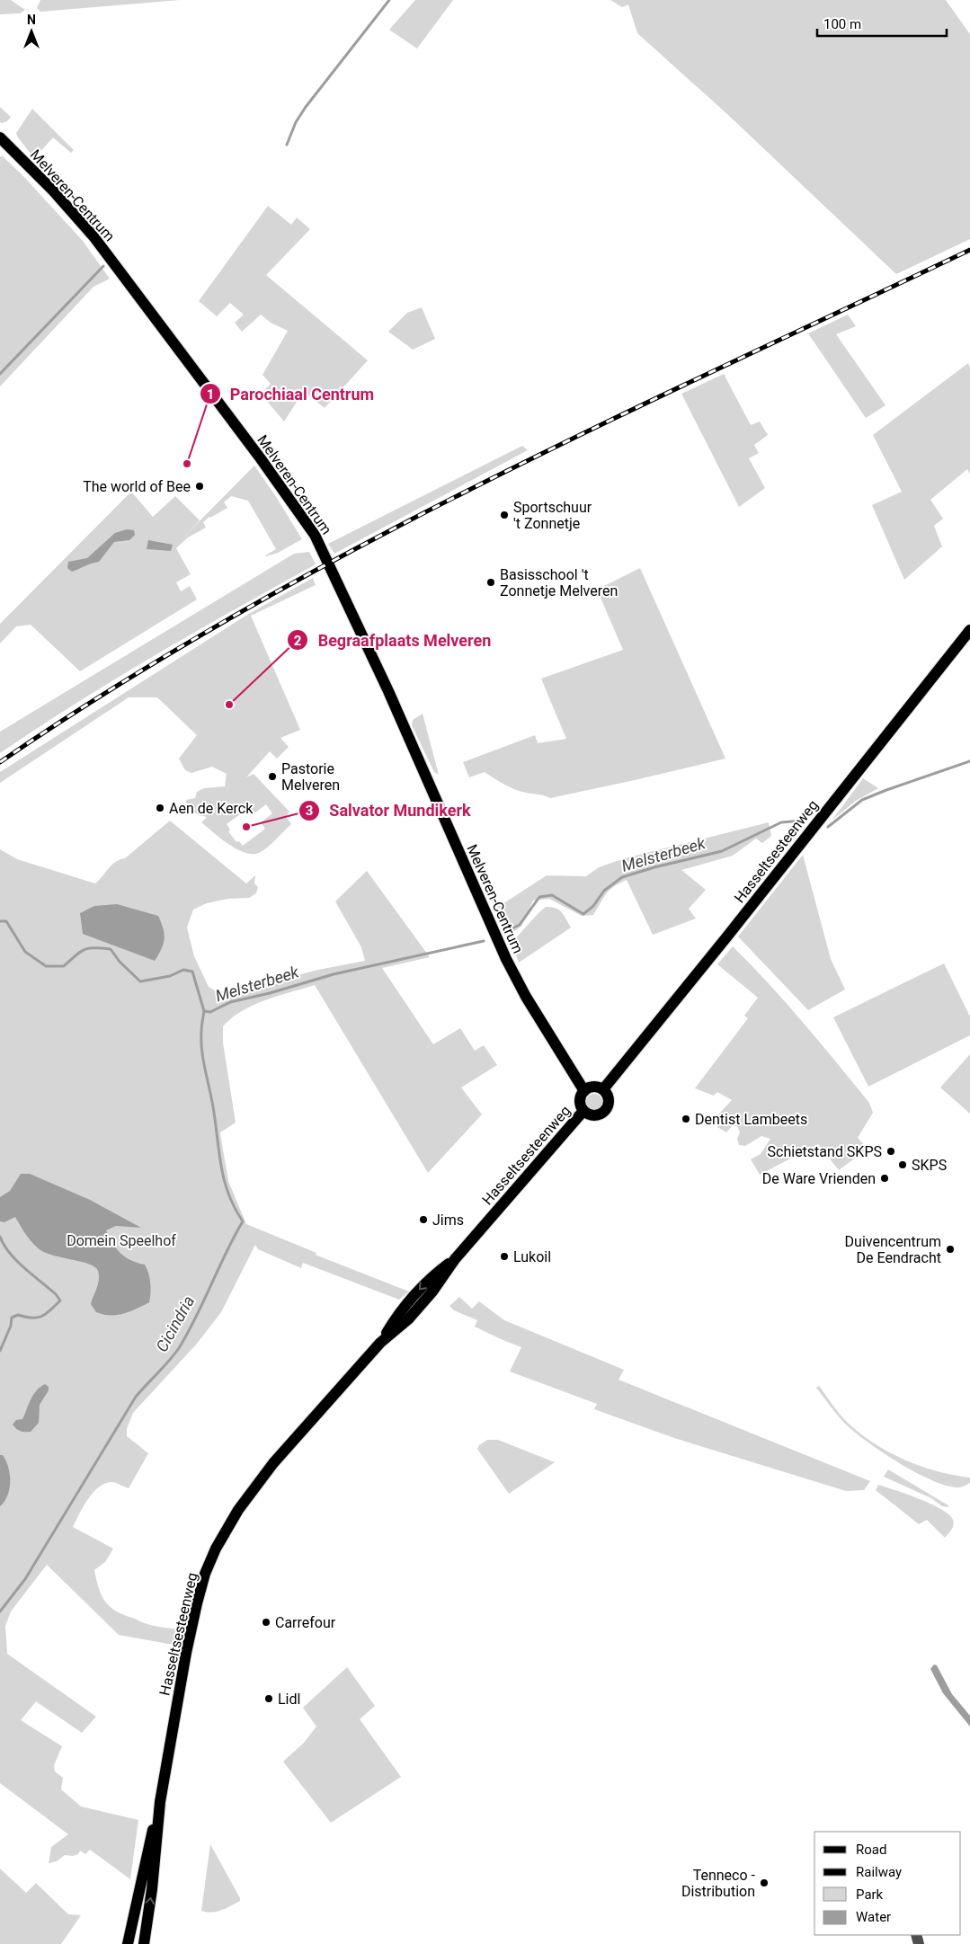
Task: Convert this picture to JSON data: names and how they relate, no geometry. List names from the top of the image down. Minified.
{"streets":{"main road":["Melveren-Centrum","Hasseltsesteenweg"]},"crossings":[["Melveren-Centrum","Hasseltsesteenweg"]],"water":["Melsterbeek","Cicindria"],"parks":["Domein Speelhof"],"places":["Parochiaal Centrum","The world of Bee","Sportschuur 't Zonnetje","Basisschool 't Zonnetje Melveren","Begraafplaats Melveren","Pastorie Melveren","Aen de Kerck","Salvator Mundikerk","Dentist Lambeets","Schietstand SKPS","SKPS","De Ware Vrienden","Jims","Duivencentrum De Eendracht","Lukoil","Carrefour","Lidl","Tenneco - Distribution"],"legend":["Road","Railway","Park","Water"],"scale_bar":"100 m","north":"top"}
